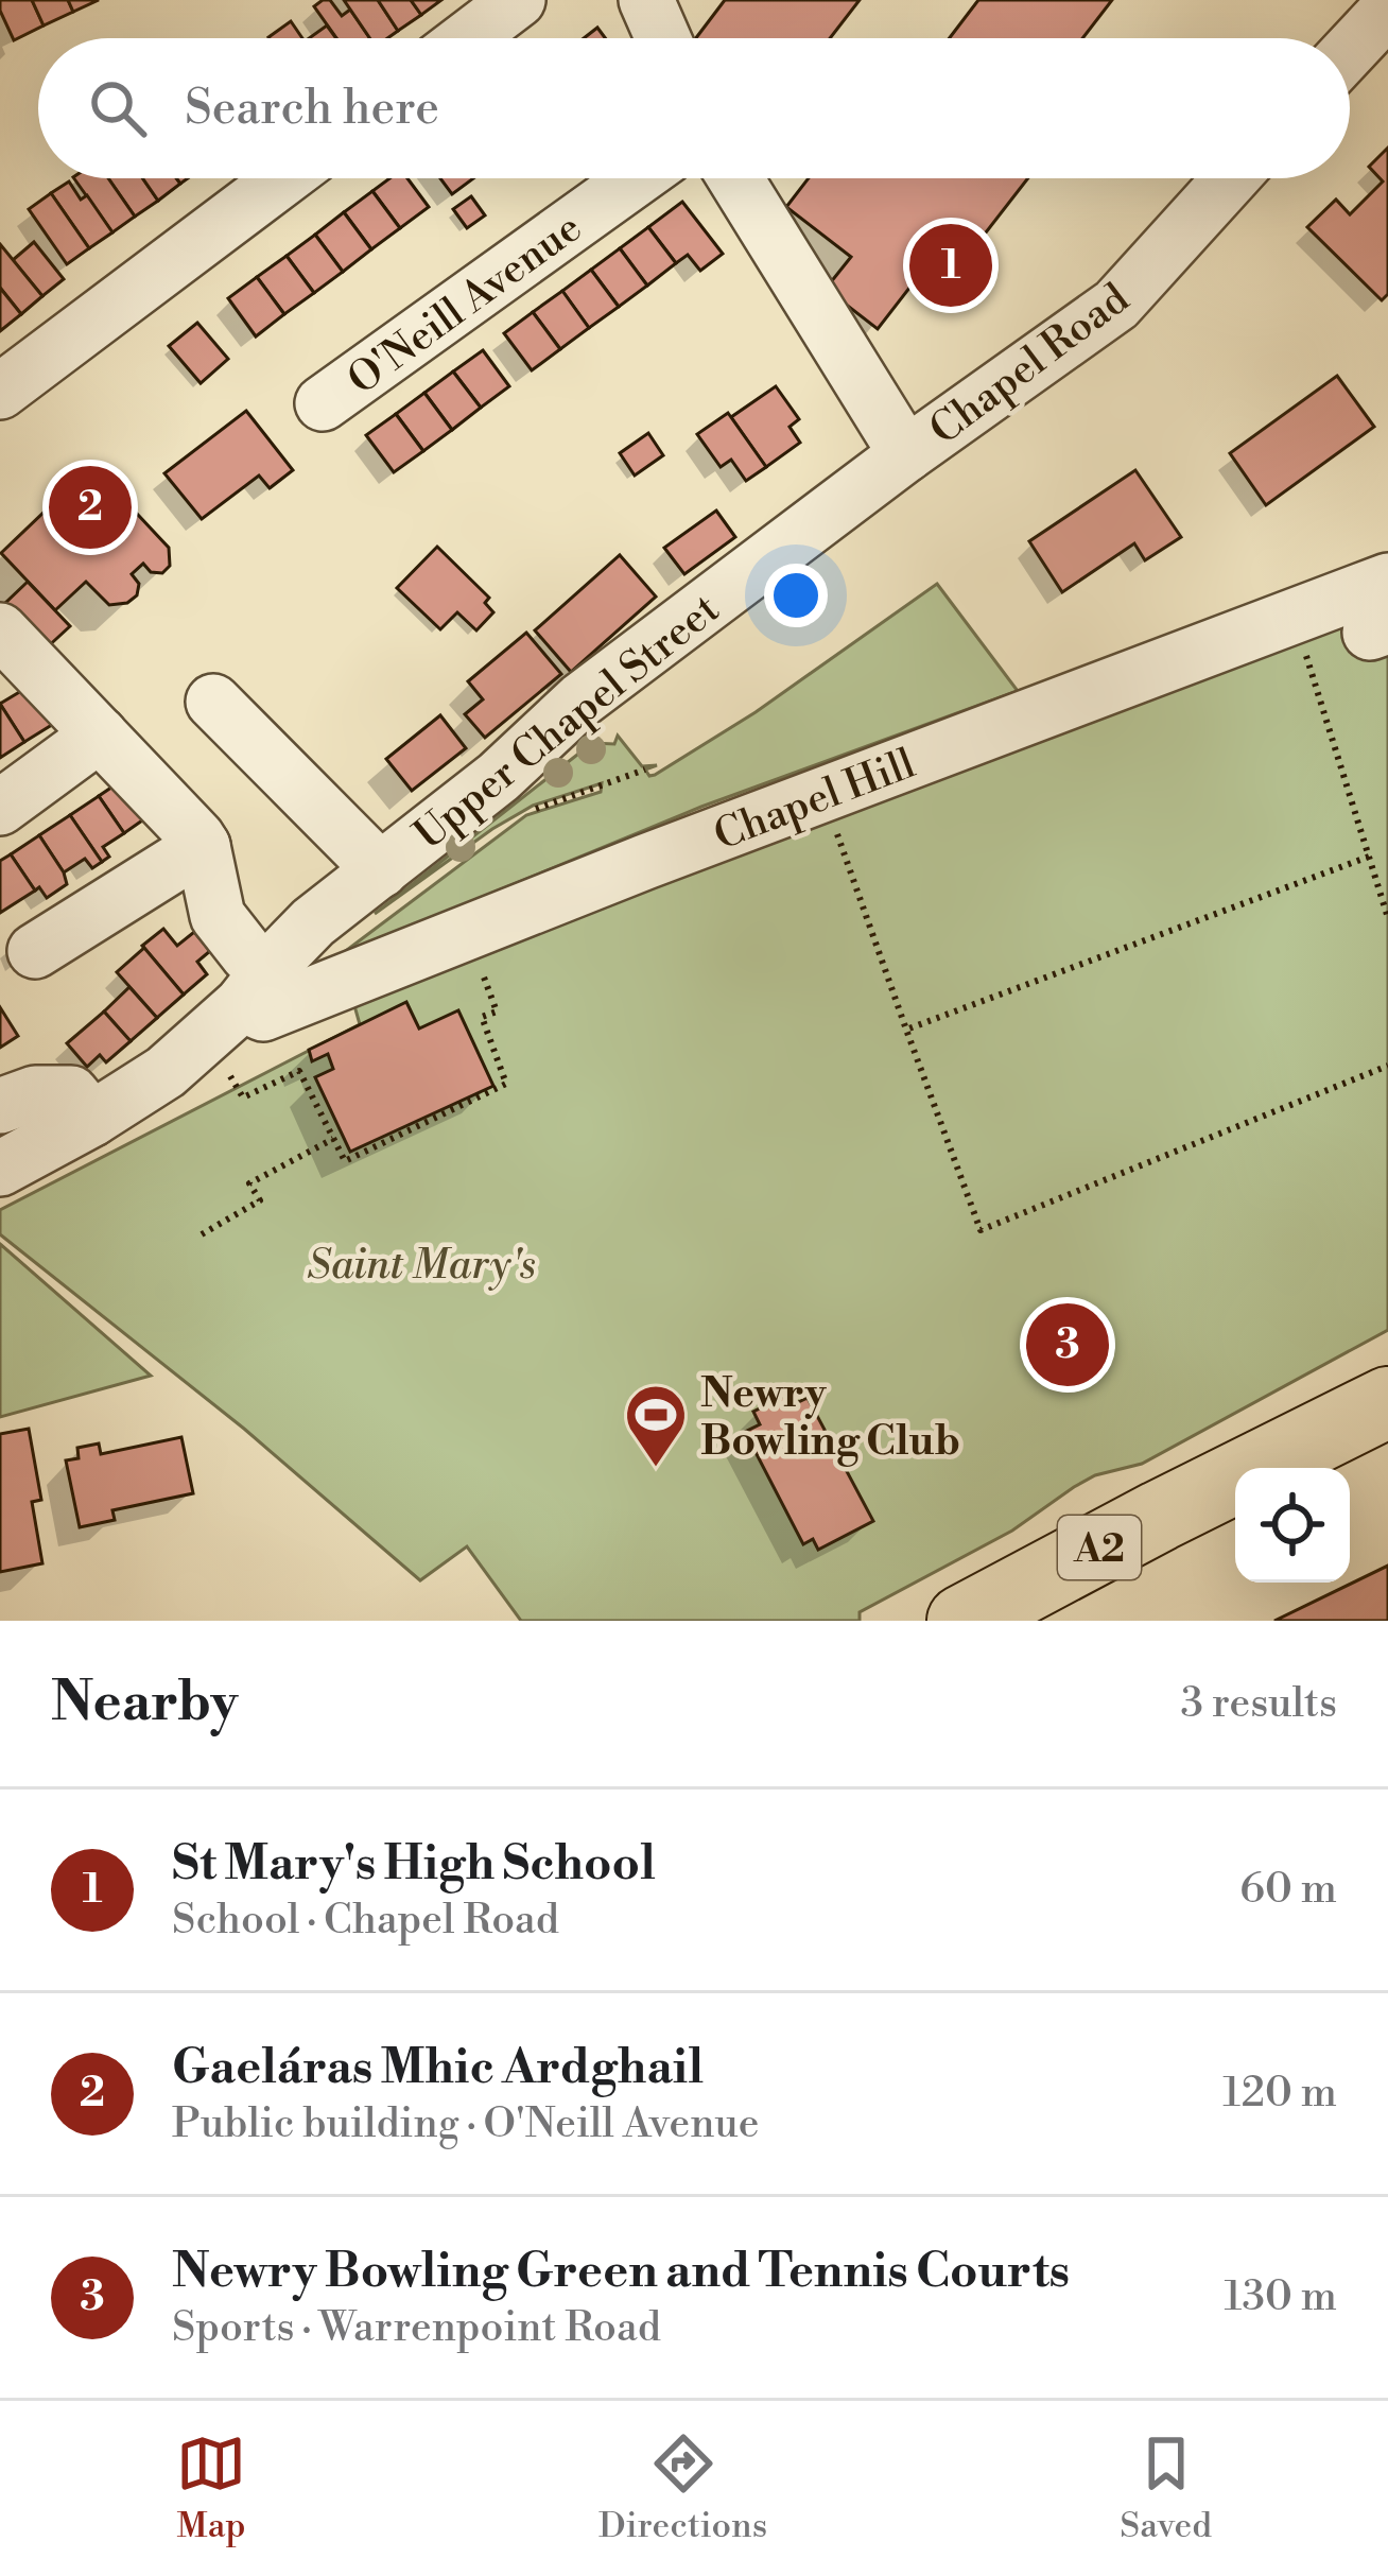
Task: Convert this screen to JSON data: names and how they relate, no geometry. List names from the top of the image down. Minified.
{"streets":{"highway":["A2"],"street":["O'Neill Avenue","Chapel Road","Upper Chapel Street","Chapel Hill"]},"crossings":[["Chapel Road","Upper Chapel Street"],["Upper Chapel Street","Chapel Hill"]],"parks":["Saint Mary's"],"places":{"sports":["Newry Bowling Club"]},"page":{"search":"Search here","pins":["1","2","3"],"heading":["Nearby","3 results"],"list":[{"mark":"1","name":"St Mary's High School","note":"School · Chapel Road","value":"60 m"},{"mark":"2","name":"Gaeláras Mhic Ardghail","note":"Public building · O'Neill Avenue","value":"120 m"},{"mark":"3","name":"Newry Bowling Green and Tennis Courts","note":"Sports · Warrenpoint Road","value":"130 m"}],"nav":["Map","Directions","Saved"]}}
